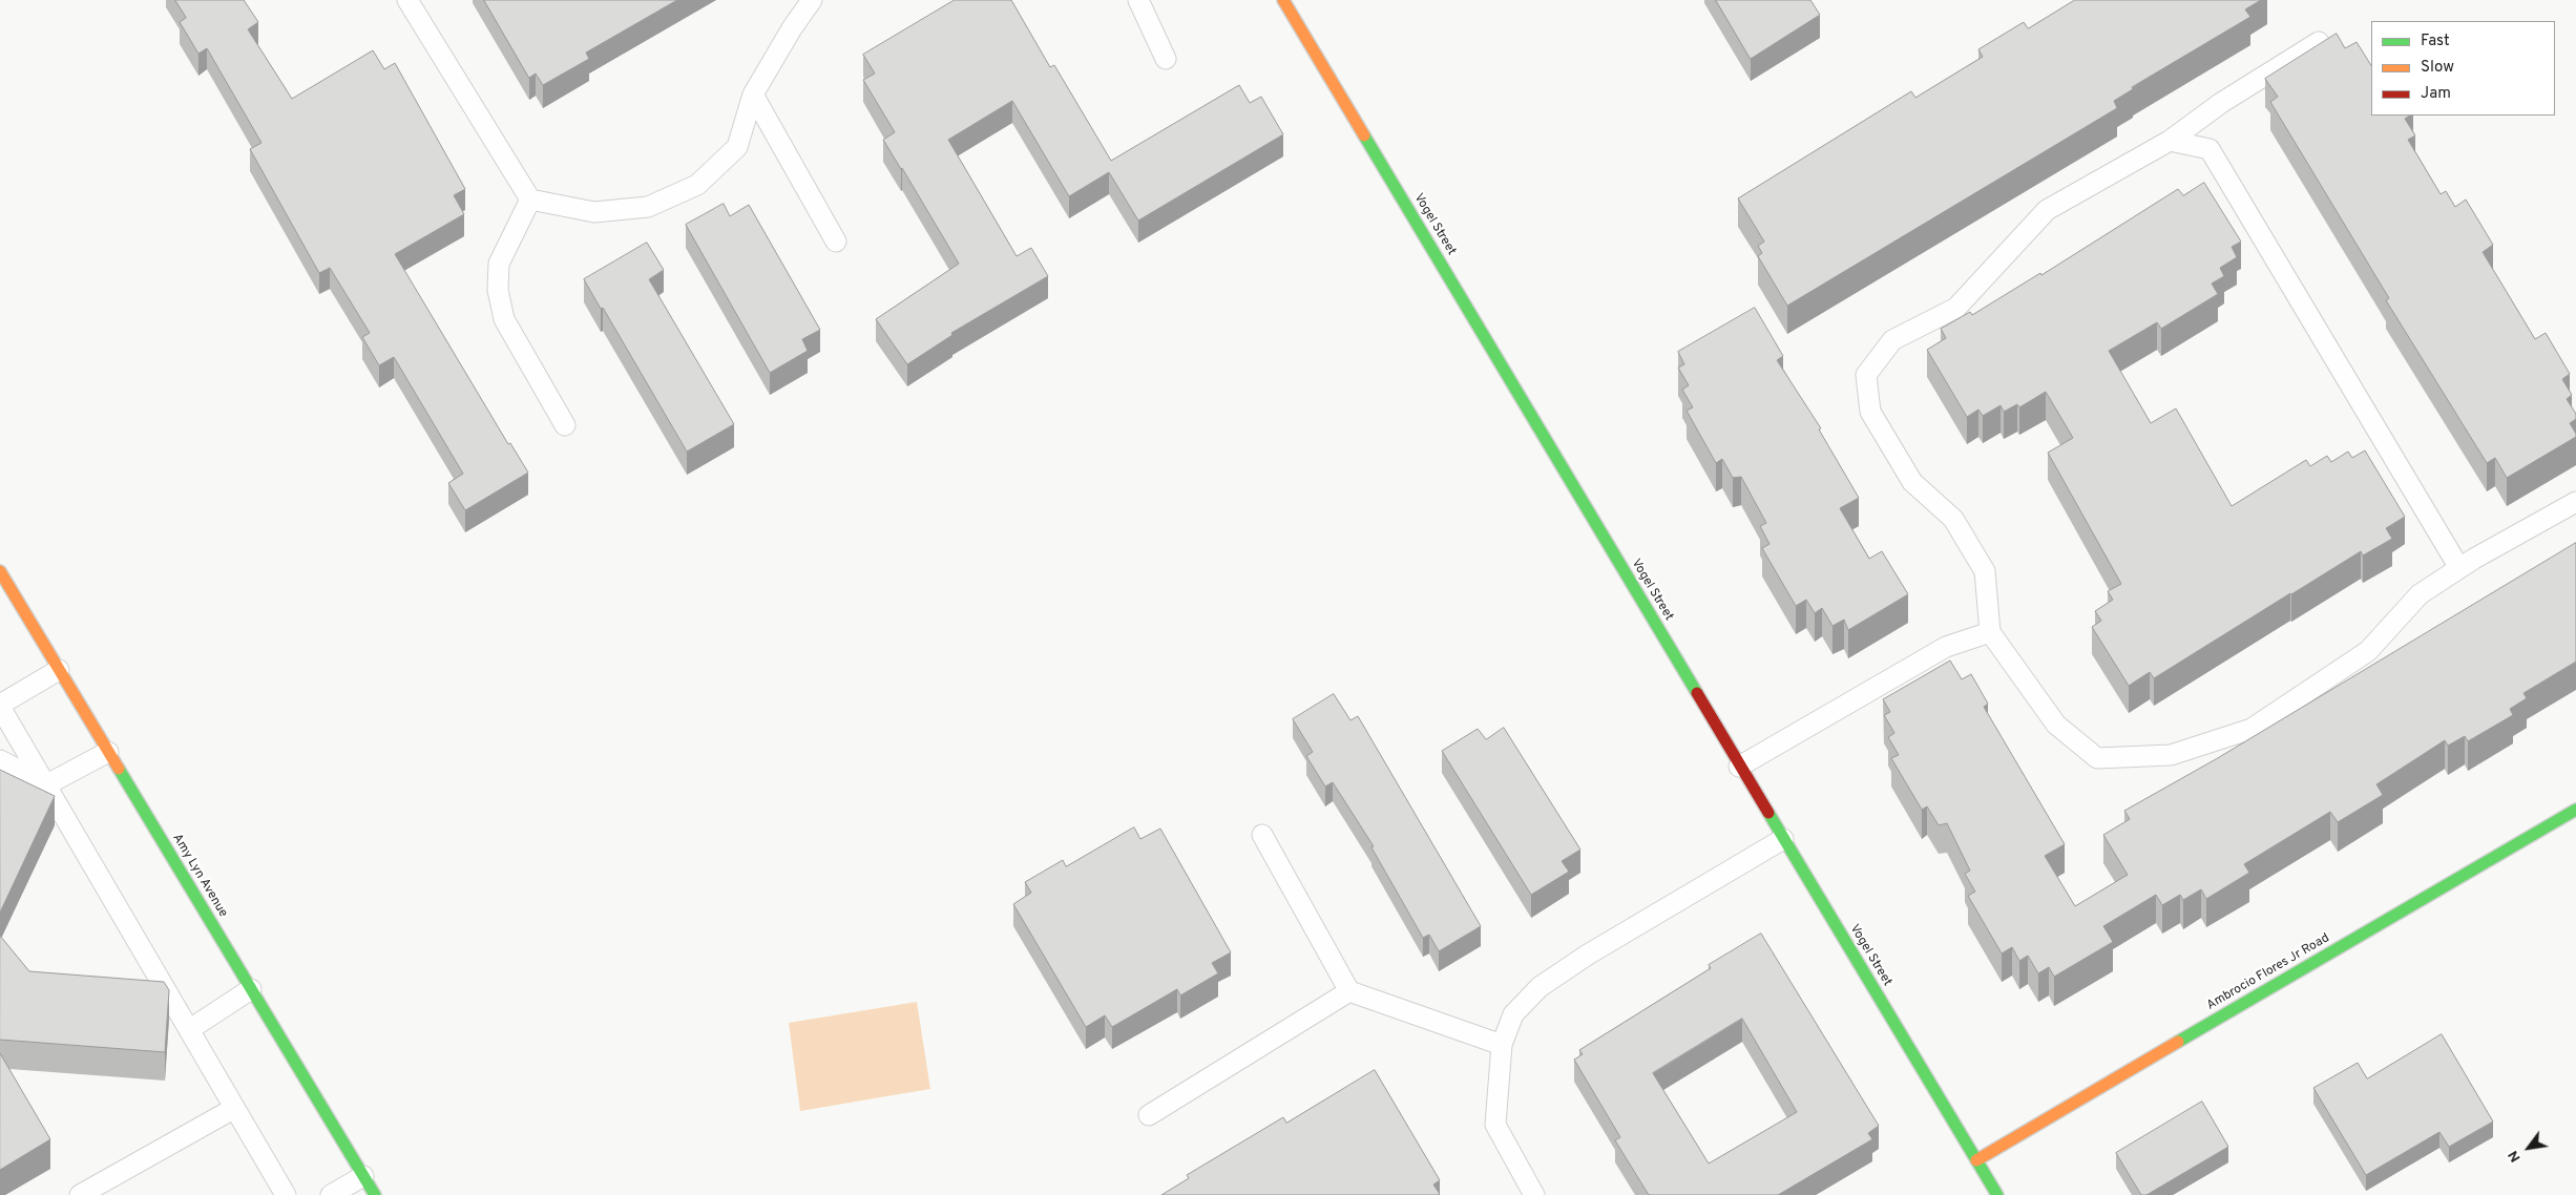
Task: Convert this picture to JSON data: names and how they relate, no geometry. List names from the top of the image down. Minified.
{"streets":{"street":["Vogel Street","Amy Lyn Avenue","Ambrocio Flores Jr Road"]},"crossings":[["Vogel Street","Ambrocio Flores Jr Road"]],"legend":["Fast","Slow","Jam"],"north":"bottom left"}
